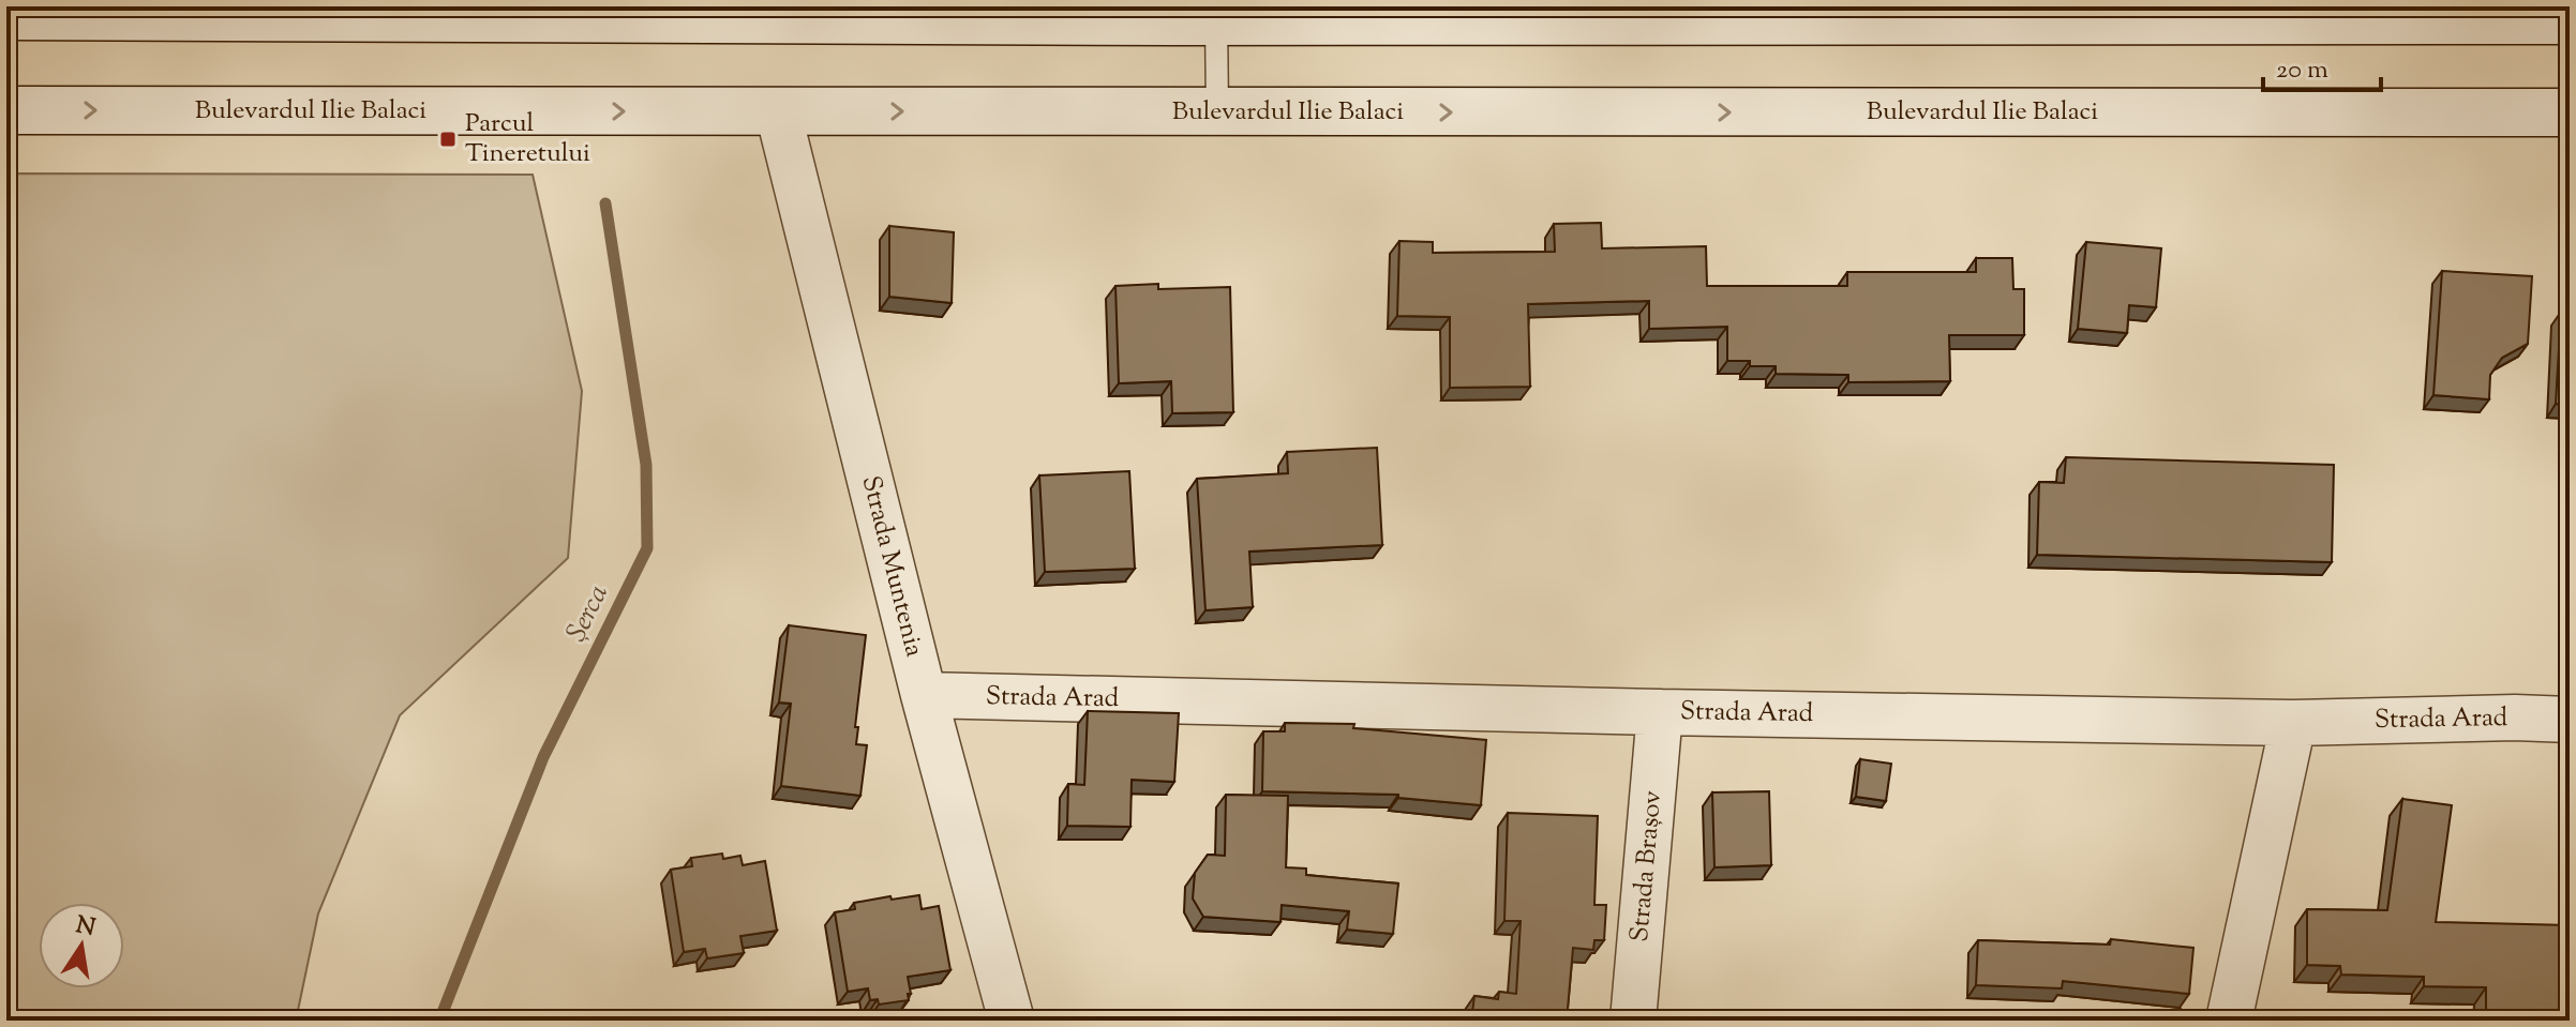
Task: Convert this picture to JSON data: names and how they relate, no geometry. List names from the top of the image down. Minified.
{"streets":{"main road":["Bulevardul Ilie Balaci"],"street":["Strada Muntenia","Strada Arad","Strada Brașov"]},"crossings":[["Bulevardul Ilie Balaci","Strada Muntenia"],["Strada Muntenia","Strada Arad"],["Strada Arad","Strada Brașov"]],"water":["Șerca"],"places":{"transit":["Parcul Tineretului"]},"scale_bar":"20 m","north":"top"}
